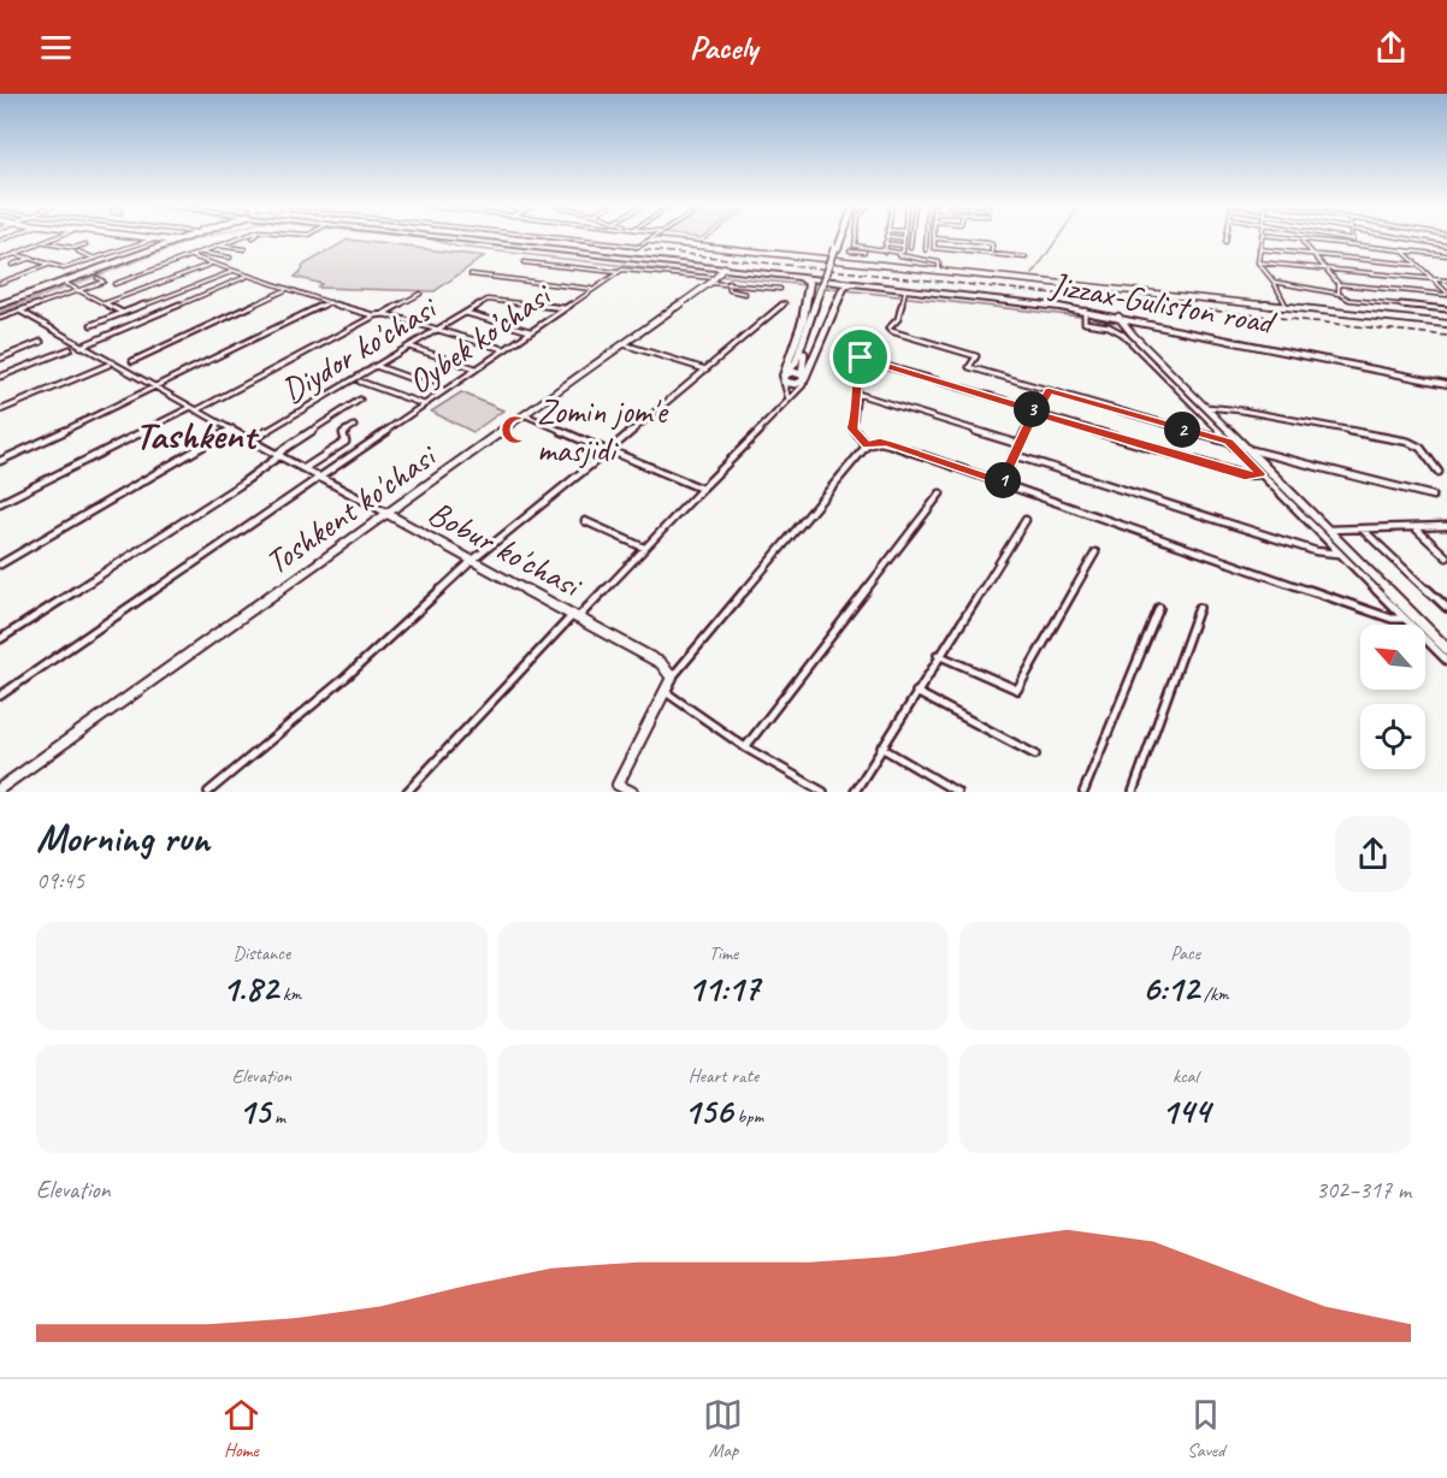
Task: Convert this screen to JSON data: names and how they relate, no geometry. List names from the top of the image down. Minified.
{"streets":{"highway":["Jizzax-Guliston road"],"street":["Oybek ko’chasi","Diydor ko'chasi","Toshkent ko'chasi","Bobur ko'chasi"]},"crossings":[["Oybek ko’chasi","Diydor ko'chasi"],["Oybek ko’chasi","Toshkent ko'chasi"],["Oybek ko’chasi","Bobur ko'chasi"],["Diydor ko'chasi","Bobur ko'chasi"],["Toshkent ko'chasi","Bobur ko'chasi"]],"districts":["Tashkent"],"places":{"mosque":["Zomin jom'e masjidi"]},"north":"top left","page":{"header":"Pacely","pins":["3","2","1"],"heading":["Morning run","09:45"],"stats":[["Distance","1.82 km"],["Time","11:17"],["Pace","6:12 /km"],["Elevation","15 m"],["Heart rate","156 bpm"],["kcal","144"]],"chart":["Elevation","302–317 m"],"tabs":["Home","Map","Saved"]}}
